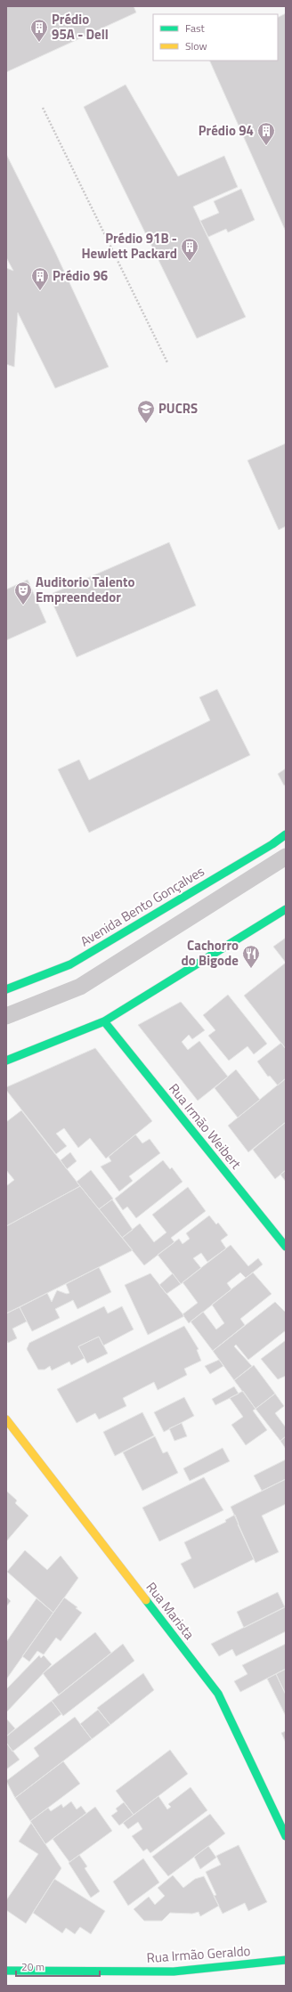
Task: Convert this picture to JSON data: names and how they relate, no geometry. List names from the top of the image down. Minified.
{"streets":{"street":["Avenida Bento Gonçalves","Rua Irmão Weibert","Rua Marista","Rua Irmão Geraldo"]},"places":{"building":["Prédio 95A - Dell","Prédio 94","Prédio 91B - Hewlett Packard","Prédio 96"],"school or university":["PUCRS"],"theatre":["Auditorio Talento Empreendedor"],"restaurant":["Cachorro do Bigode"]},"legend":["Fast","Slow"],"scale_bar":"20 m"}
